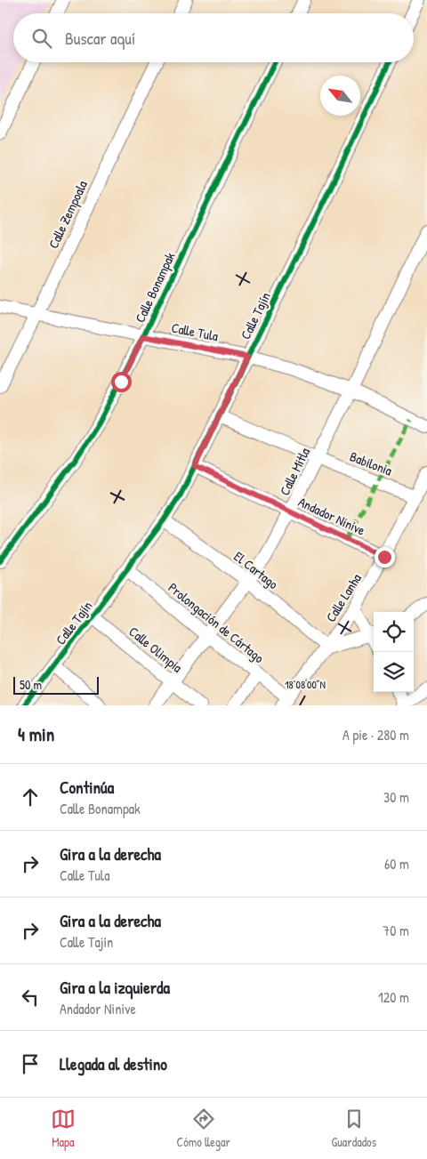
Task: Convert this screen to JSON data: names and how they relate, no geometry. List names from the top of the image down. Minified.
{"streets":{"street":["Calle Zempoala","Calle Bonampak","Calle Tajín","Calle Tula","Babilonia","Calle Mitla","Andador Ninive","El Cartago","Calle Lanha","Prolongación de Cártago","Calle Olimpia"]},"crossings":[["Calle Zempoala","Calle Tula"],["Calle Bonampak","Calle Tula"],["Calle Tajín","Calle Tula"],["Calle Tajín","Babilonia"],["Calle Tajín","Andador Ninive"],["Calle Tajín","El Cartago"],["Calle Tajín","Prolongación de Cártago"],["Calle Tajín","Calle Olimpia"],["Calle Tula","Calle Mitla"],["Babilonia","Calle Mitla"],["Babilonia","Calle Lanha"],["Calle Mitla","Andador Ninive"],["Calle Mitla","El Cartago"],["Calle Mitla","Prolongación de Cártago"],["Calle Mitla","Calle Olimpia"],["Andador Ninive","Calle Lanha"],["El Cartago","Calle Lanha"],["Calle Lanha","Prolongación de Cártago"]],"scale_bar":"50 m","north":"top left","page":{"search":"Buscar aquí","scale":"50 m","heading":["4 min","A pie · 280 m"],"list":[["Continúa","Calle Bonampak","30 m"],["Gira a la derecha","Calle Tula","60 m"],["Gira a la derecha","Calle Tajín","70 m"],["Gira a la izquierda","Andador Ninive","120 m"],"Llegada al destino"],"nav":["Mapa","Cómo llegar","Guardados"]},"coordinates":["18°08'00\"N"]}
